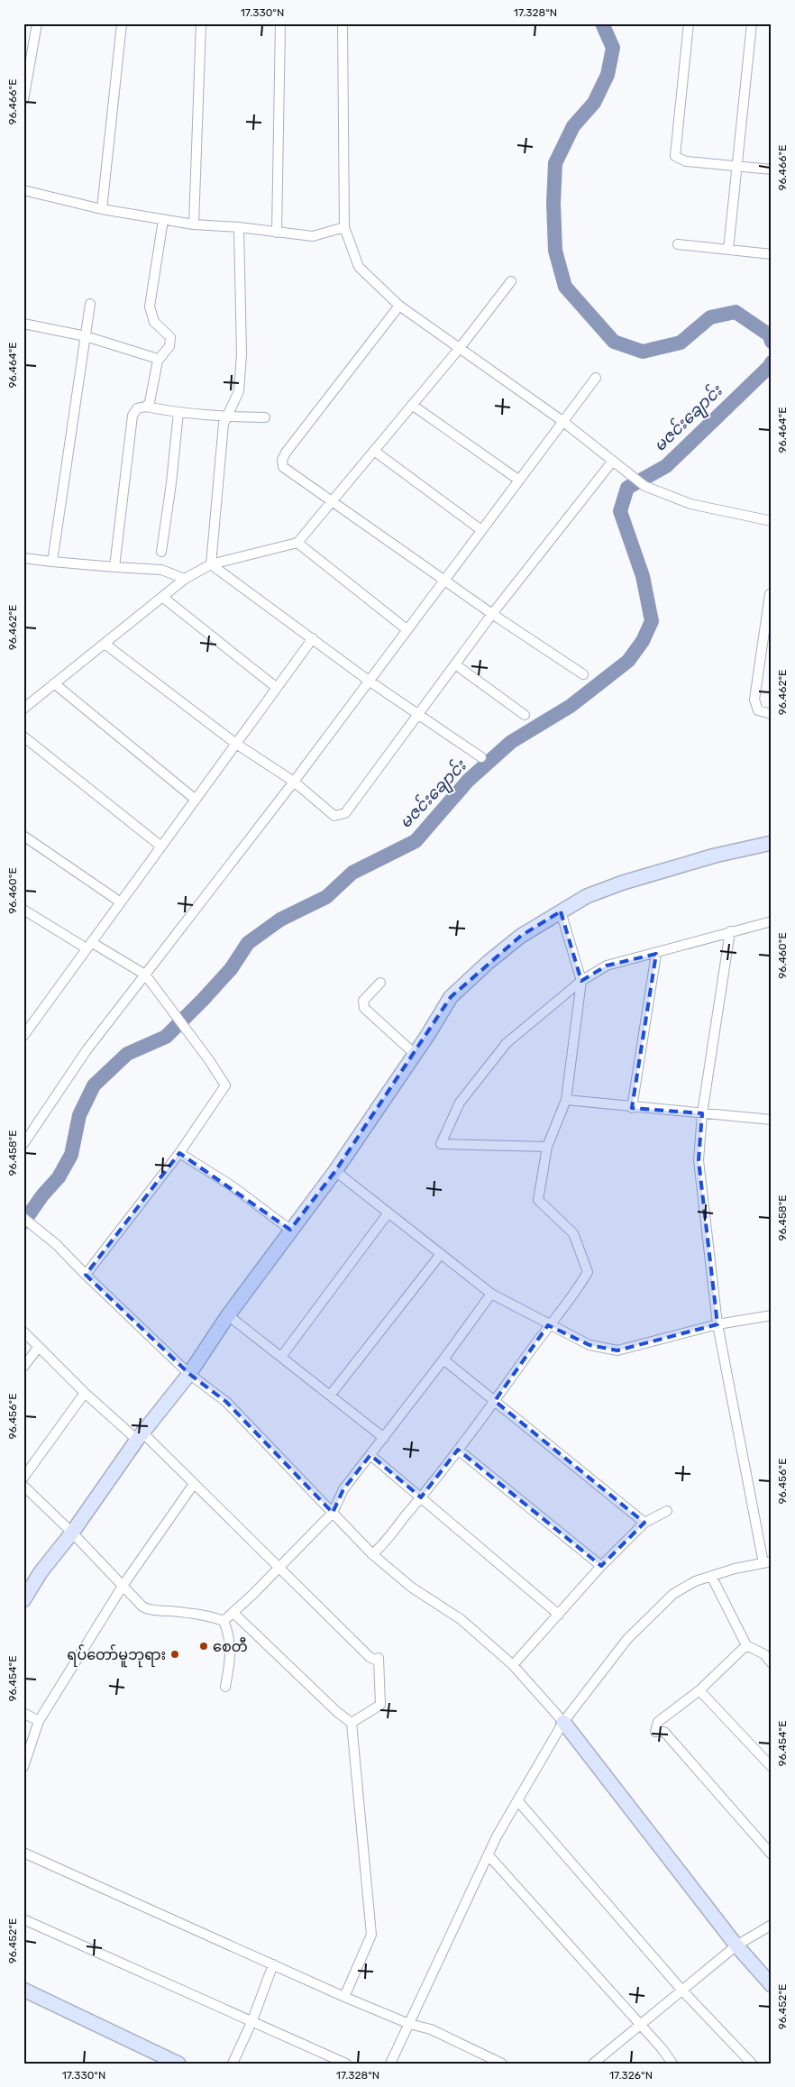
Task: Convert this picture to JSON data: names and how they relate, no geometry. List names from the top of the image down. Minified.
{"water":["မဇင်းချောင်း"],"places":["စေတီ","ရပ်တော်မူဘုရား"],"coordinates":["17.330°N","17.328°N","96.466°E","96.464°E","96.462°E","96.460°E","96.458°E","96.456°E","96.454°E","96.452°E","17.326°N"]}
